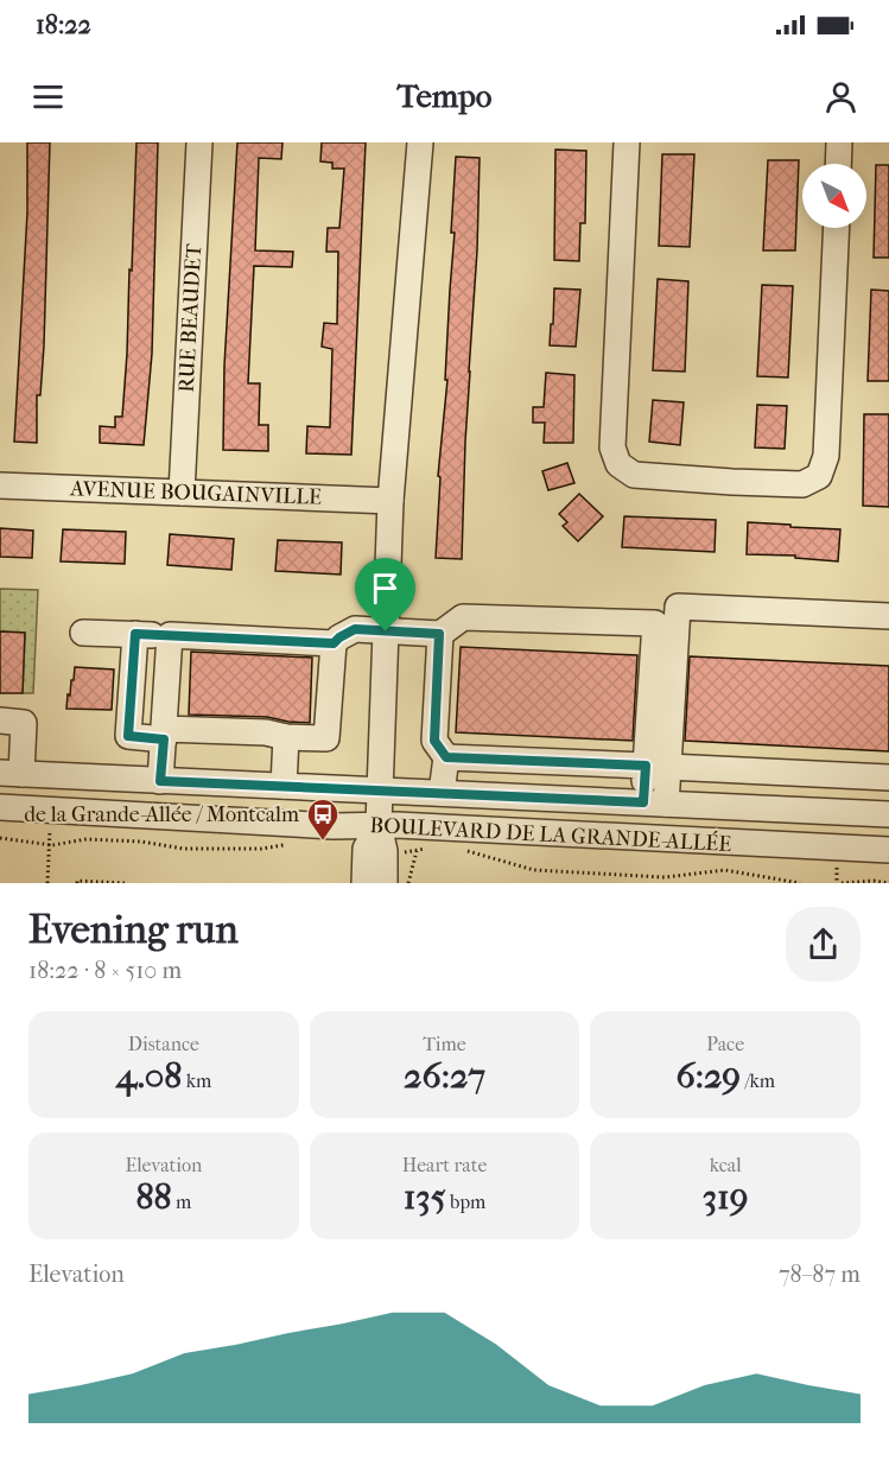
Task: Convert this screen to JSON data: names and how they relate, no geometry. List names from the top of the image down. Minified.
{"streets":{"street":["RUE BEAUDET","AVENUE BOUGAINVILLE","BOULEVARD DE LA GRANDE-ALLÉE"]},"crossings":[["RUE BEAUDET","AVENUE BOUGAINVILLE"]],"places":{"bus stop":["de la Grande-Allée / Montcalm"]},"north":"bottom right","page":{"status":"18:22","header":"Tempo","heading":["Evening run","18:22 · 8 × 510 m"],"stats":[["Distance","4.08 km"],["Time","26:27"],["Pace","6:29 /km"],["Elevation","88 m"],["Heart rate","135 bpm"],["kcal","319"]],"chart":["Elevation","78–87 m"]}}
